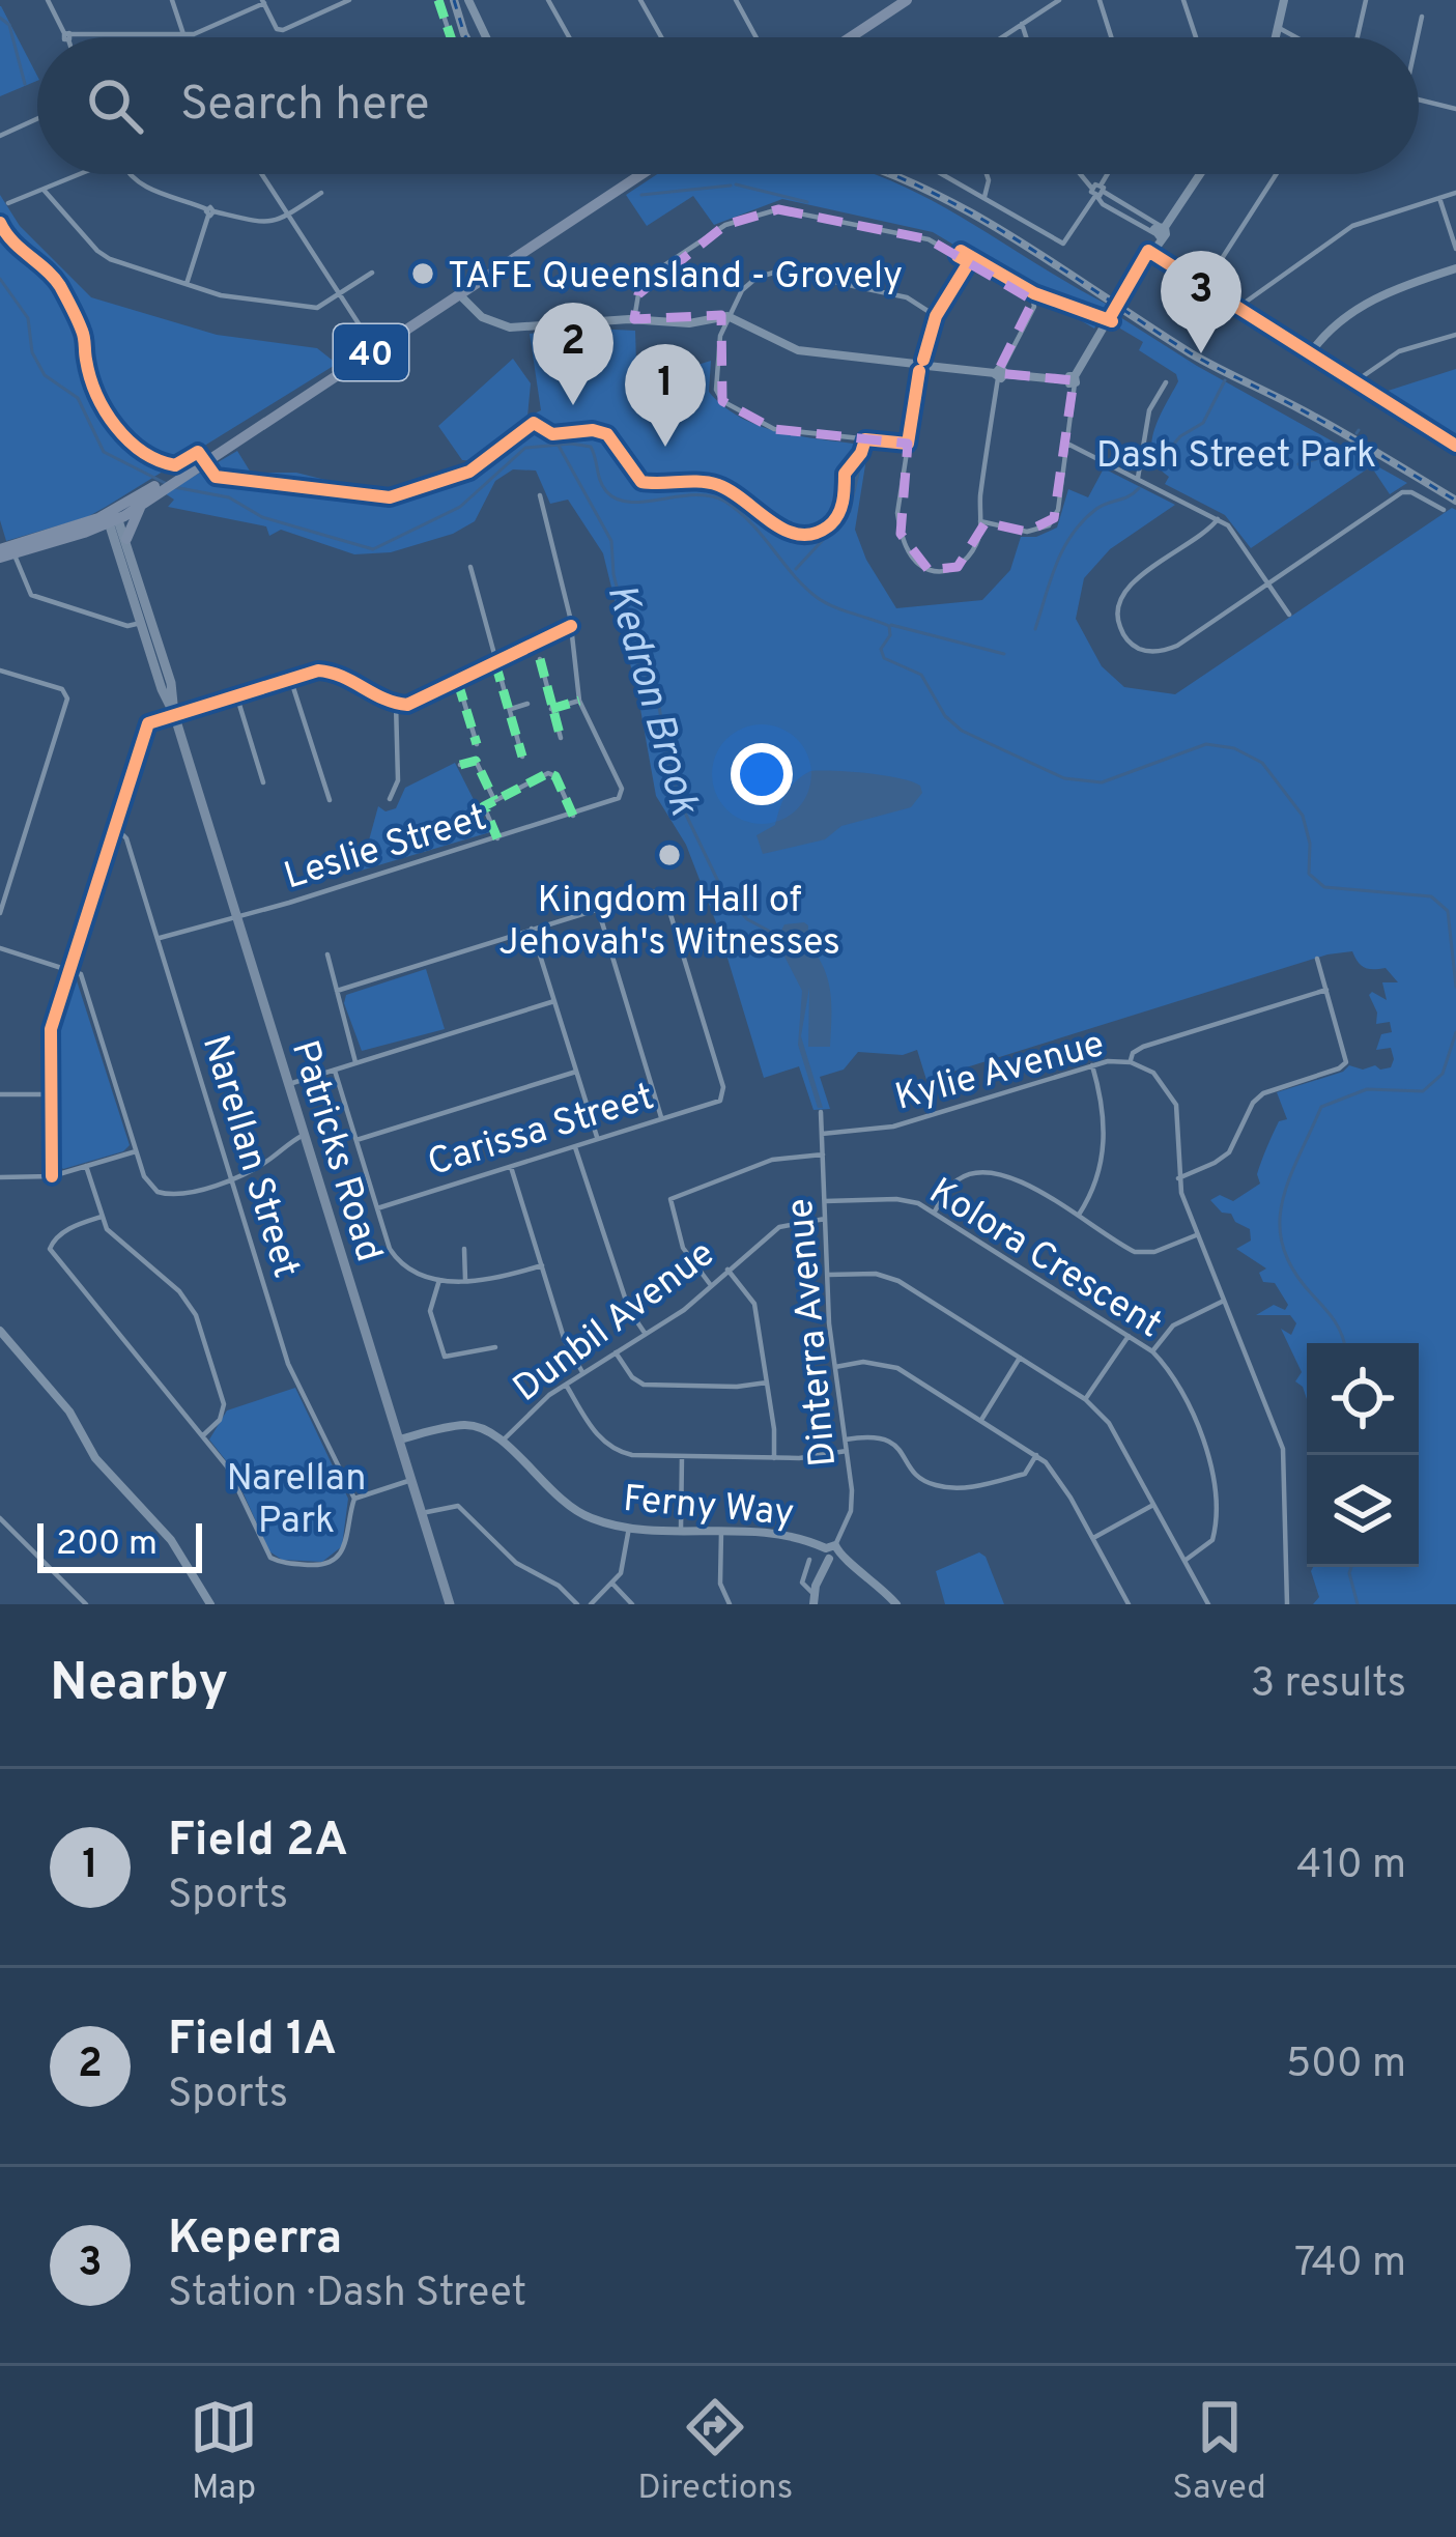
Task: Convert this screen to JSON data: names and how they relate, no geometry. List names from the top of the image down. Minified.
{"streets":{"main road":["40","Patricks Road"],"street":["Leslie Street","Kylie Avenue","Carissa Street","Narellan Street","Kolora Crescent","Dunbil Avenue","Dinterra Avenue","Ferny Way"]},"crossings":[["40","Patricks Road"],["Leslie Street","Patricks Road"],["Leslie Street","Narellan Street"],["Kylie Avenue","Dinterra Avenue"],["Kolora Crescent","Dinterra Avenue"],["Dunbil Avenue","Dinterra Avenue"],["Dunbil Avenue","Ferny Way"],["Dinterra Avenue","Ferny Way"]],"water":["Kedron Brook"],"parks":["Dash Street Park","Narellan Park"],"places":["TAFE Queensland - Grovely","Kingdom Hall of Jehovah's Witnesses"],"scale_bar":"200 m","page":{"search":"Search here","pins":["3","2","1"],"scale":"200 m","heading":["Nearby","3 results"],"list":[{"mark":"1","name":"Field 2A","note":"Sports","value":"410 m"},{"mark":"2","name":"Field 1A","note":"Sports","value":"500 m"},{"mark":"3","name":"Keperra","note":"Station · Dash Street","value":"740 m"}],"nav":["Map","Directions","Saved"]}}
